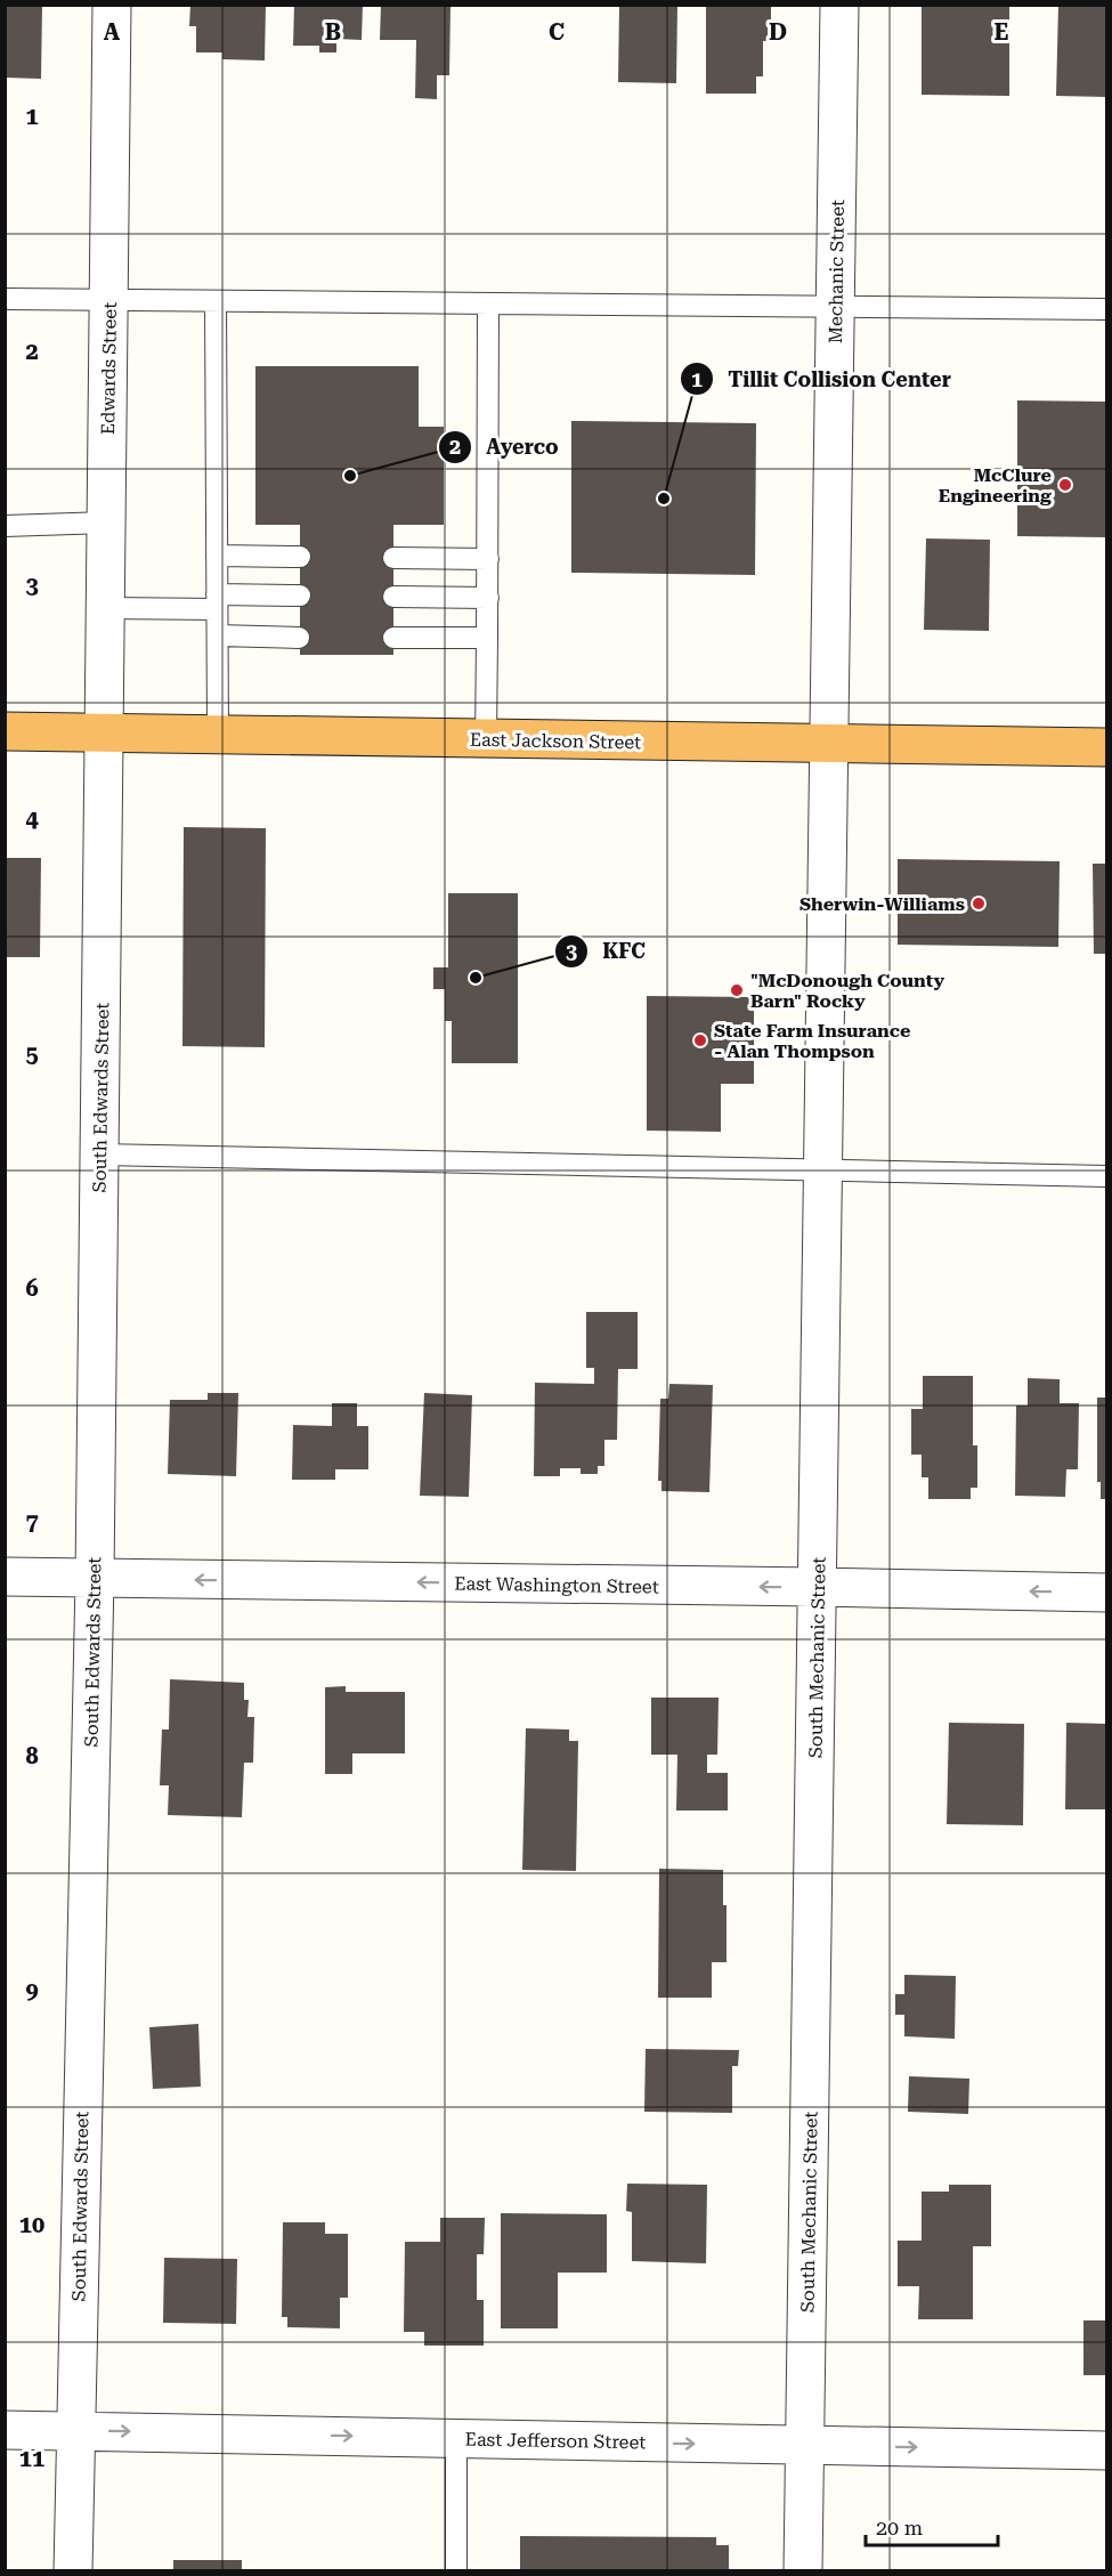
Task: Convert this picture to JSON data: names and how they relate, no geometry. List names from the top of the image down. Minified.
{"streets":{"highway":["East Jackson Street"],"street":["Mechanic Street","Edwards Street","South Edwards Street","East Washington Street","South Mechanic Street","East Jefferson Street"]},"crossings":[["Mechanic Street","East Jackson Street"],["Mechanic Street","South Mechanic Street"],["Edwards Street","East Jackson Street"],["Edwards Street","South Edwards Street"],["East Jackson Street","South Edwards Street"],["East Jackson Street","South Mechanic Street"],["South Edwards Street","East Washington Street"],["South Edwards Street","East Jefferson Street"],["East Washington Street","South Mechanic Street"],["South Mechanic Street","East Jefferson Street"]],"one_way":["East Washington Street","East Jefferson Street"],"places":["Ayerco","McClure Engineering","Tillit Collision Center","Sherwin-Williams","KFC","\"McDonough County Barn\" Rocky","State Farm Insurance - Alan Thompson"],"scale_bar":"20 m","grid":{"columns":["A","B","C","D","E"],"rows":["1","2","3","4","5","6","7","8","9","10","11"]}}
